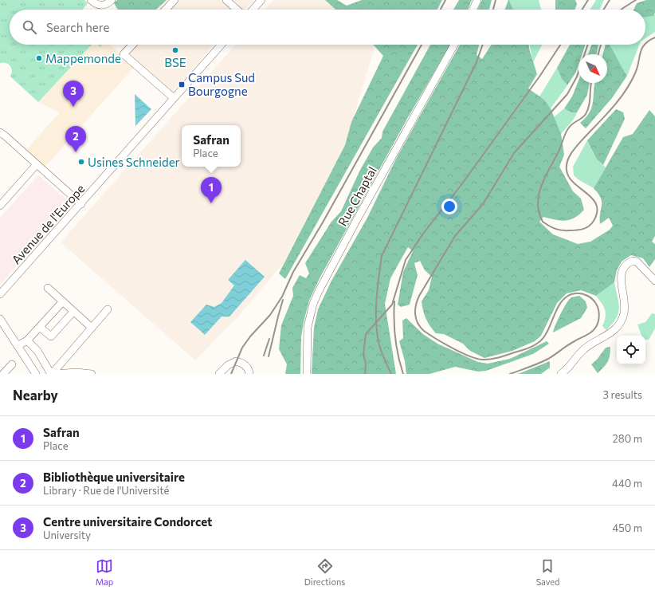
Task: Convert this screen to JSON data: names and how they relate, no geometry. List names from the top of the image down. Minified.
{"streets":{"street":["Rue Chaptal","Avenue de l'Europe"]},"places":{"other":["BSE","Mappemonde","Usines Schneider"],"transit":["Campus Sud Bourgogne"]},"north":"bottom right","page":{"search":"Search here","pins":["3","2","1"],"popup":["Safran","Place"],"heading":["Nearby","3 results"],"list":[{"mark":"1","name":"Safran","note":"Place","value":"280 m"},{"mark":"2","name":"Bibliothèque universitaire","note":"Library · Rue de l'Université","value":"440 m"},{"mark":"3","name":"Centre universitaire Condorcet","note":"University","value":"450 m"}],"nav":["Map","Directions","Saved"]}}
